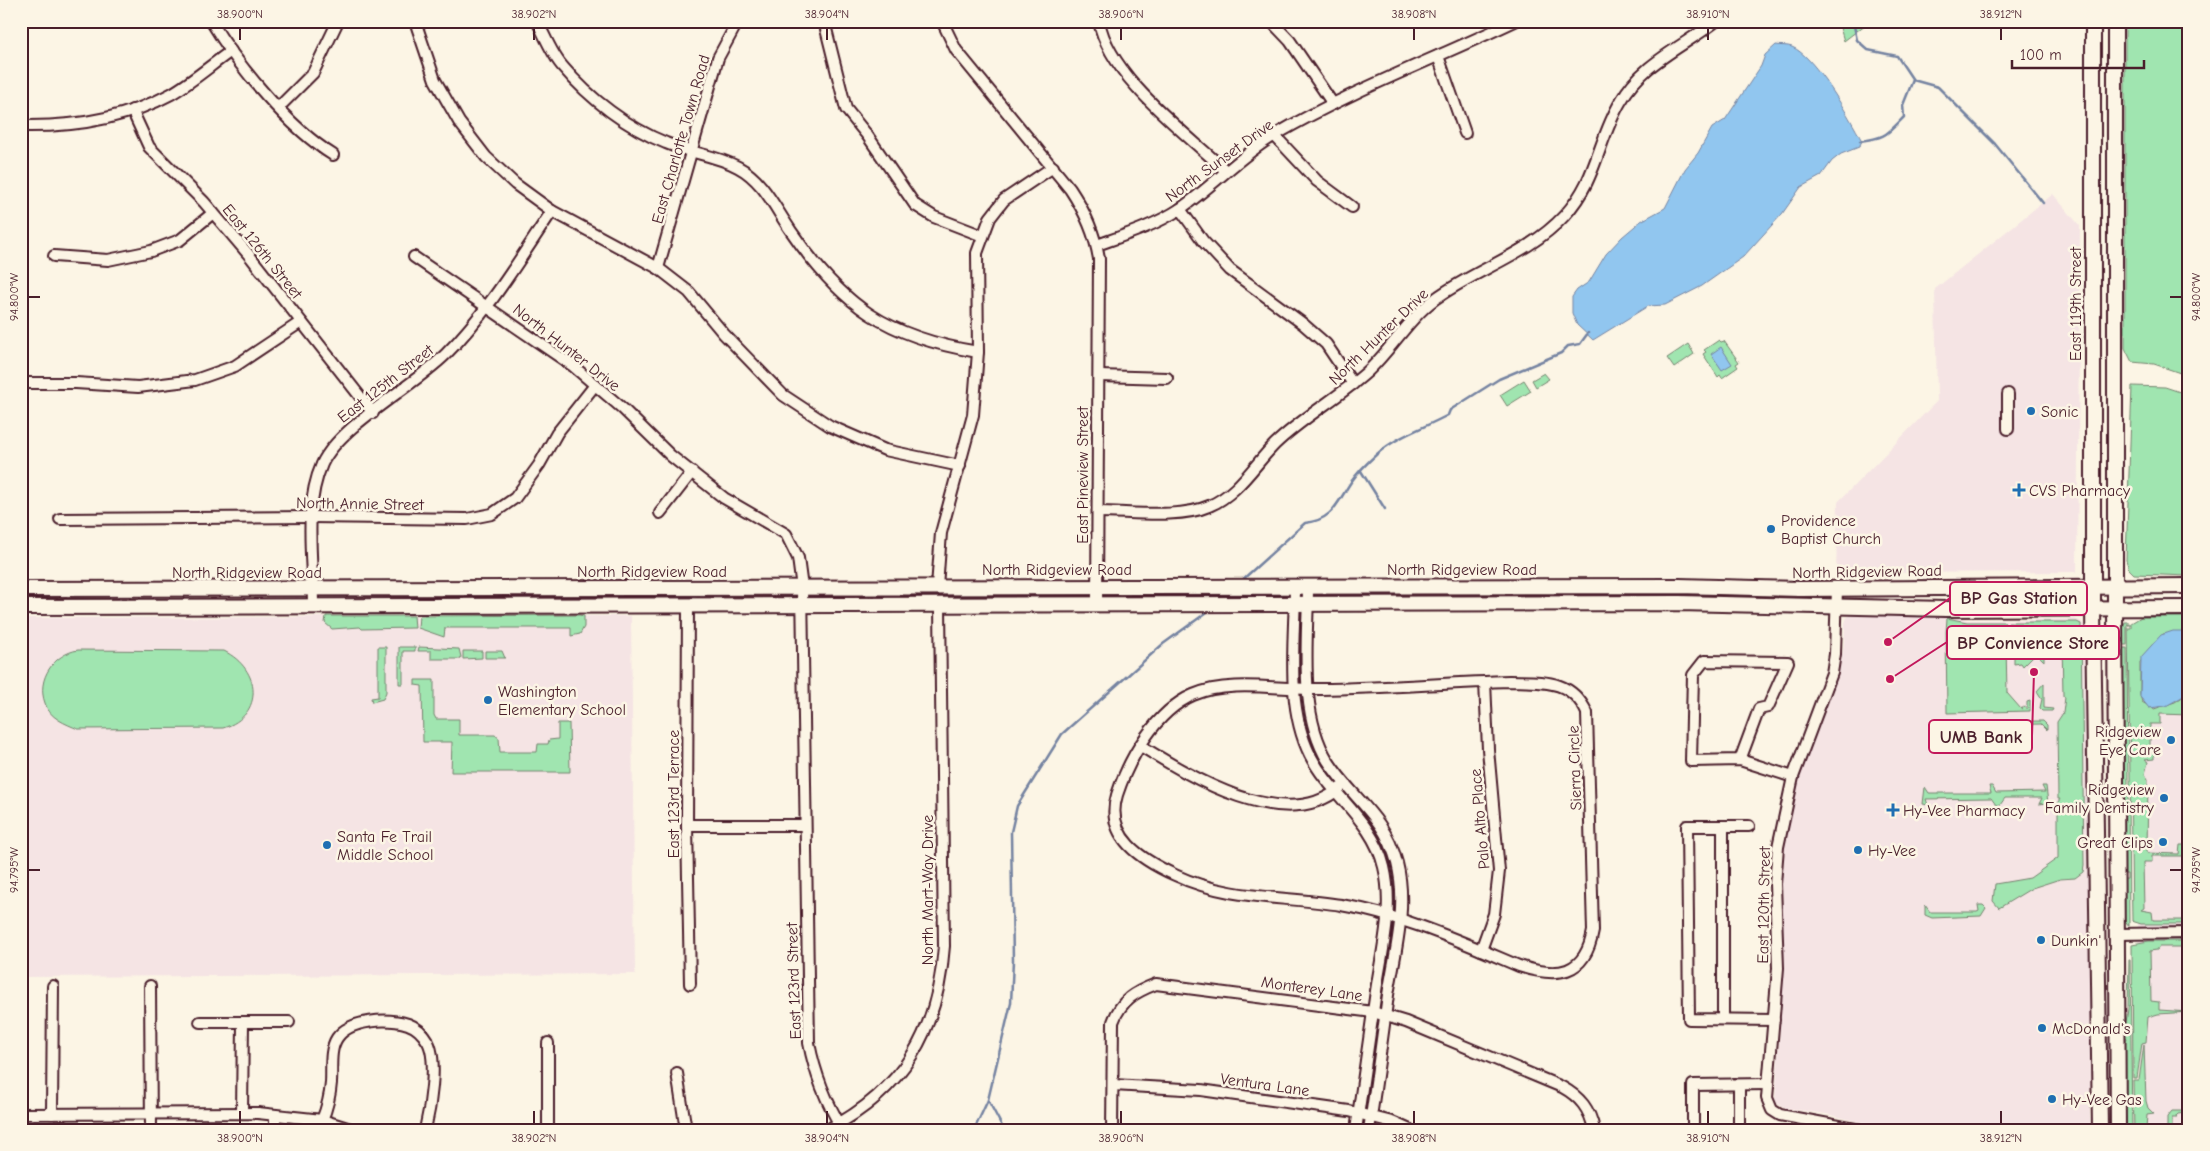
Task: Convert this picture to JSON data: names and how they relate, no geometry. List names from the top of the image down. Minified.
{"streets":{"main road":["East 119th Street","North Ridgeview Road"],"street":["East Charlotte Town Road","North Sunset Drive","East 126th Street","North Hunter Drive","East 125th Street","East Pineview Street","North Annie Street","Sierra Circle","East 123rd Terrace","Palo Alto Place","North Mart-Way Drive","East 120th Street","East 123rd Street","Monterey Lane","Ventura Lane"]},"crossings":[["North Sunset Drive","East Pineview Street"],["East 126th Street","East 125th Street"],["East 119th Street","North Ridgeview Road"],["North Hunter Drive","East 125th Street"],["North Hunter Drive","East Pineview Street"],["North Hunter Drive","North Annie Street"],["North Hunter Drive","North Ridgeview Road"],["North Hunter Drive","East 123rd Street"],["East 125th Street","North Annie Street"],["East 125th Street","North Ridgeview Road"],["East Pineview Street","North Ridgeview Road"],["North Ridgeview Road","East 123rd Terrace"],["North Ridgeview Road","North Mart-Way Drive"],["North Ridgeview Road","East 120th Street"],["North Ridgeview Road","East 123rd Street"],["Sierra Circle","Palo Alto Place"],["North Mart-Way Drive","East 123rd Street"],["Monterey Lane","Ventura Lane"]],"places":{"other":["Sonic","Providence Baptist Church","BP Gas Station","UMB Bank","BP Convience Store","Washington Elementary School","Ridgeview Eye Care","Ridgeview Family Dentistry","Great Clips","Santa Fe Trail Middle School","Hy-Vee","Dunkin'","McDonald's","Hy-Vee Gas"],"health":["CVS Pharmacy","Hy-Vee Pharmacy"]},"scale_bar":"100 m","coordinates":["38.900°N","38.902°N","38.904°N","38.906°N","38.908°N","38.910°N","38.912°N","94.800°W","94.795°W"]}
